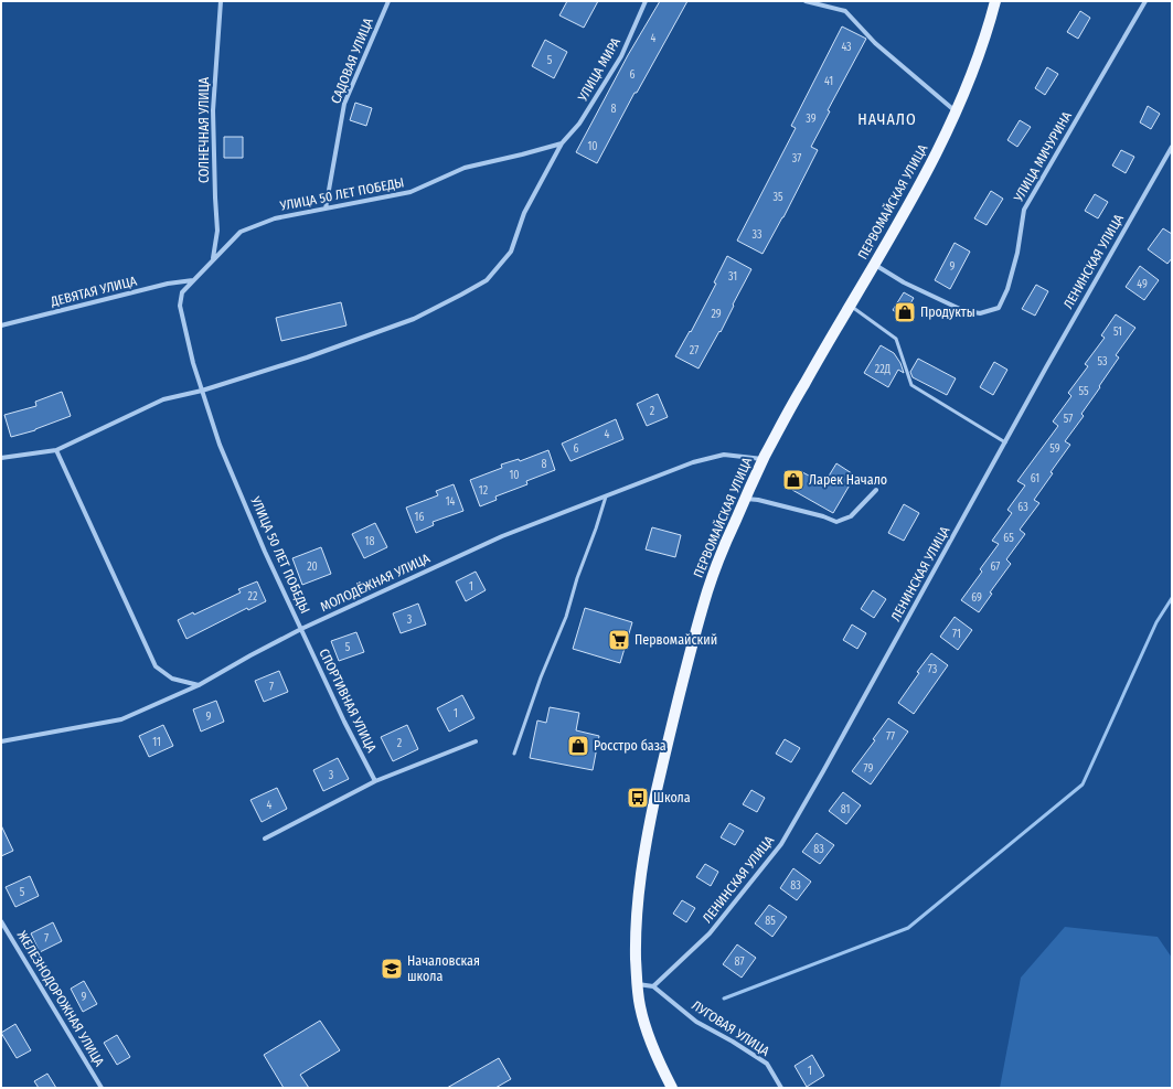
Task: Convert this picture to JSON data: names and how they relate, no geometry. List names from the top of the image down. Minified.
{"streets":{"main road":["ПЕРВОМАЙСКАЯ УЛИЦА"],"street":["САДОВАЯ УЛИЦА","УЛИЦА МИРА","СОЛНЕЧНАЯ УЛИЦА","УЛИЦА МИЧУРИНА","УЛИЦА 50 ЛЕТ ПОБЕДЫ","ЛЕНИНСКАЯ УЛИЦА","ДЕВЯТАЯ УЛИЦА","МОЛОДЁЖНАЯ УЛИЦА","СПОРТИВНАЯ УЛИЦА","ЖЕЛЕЗНОДОРОЖНАЯ УЛИЦА","ЛУГОВАЯ УЛИЦА"]},"crossings":[["САДОВАЯ УЛИЦА","УЛИЦА 50 ЛЕТ ПОБЕДЫ"],["УЛИЦА МИРА","УЛИЦА 50 ЛЕТ ПОБЕДЫ"],["СОЛНЕЧНАЯ УЛИЦА","УЛИЦА 50 ЛЕТ ПОБЕДЫ"],["УЛИЦА МИЧУРИНА","ПЕРВОМАЙСКАЯ УЛИЦА"],["УЛИЦА 50 ЛЕТ ПОБЕДЫ","ДЕВЯТАЯ УЛИЦА"],["УЛИЦА 50 ЛЕТ ПОБЕДЫ","МОЛОДЁЖНАЯ УЛИЦА"],["УЛИЦА 50 ЛЕТ ПОБЕДЫ","СПОРТИВНАЯ УЛИЦА"],["ПЕРВОМАЙСКАЯ УЛИЦА","МОЛОДЁЖНАЯ УЛИЦА"],["ЛЕНИНСКАЯ УЛИЦА","ЛУГОВАЯ УЛИЦА"],["МОЛОДЁЖНАЯ УЛИЦА","СПОРТИВНАЯ УЛИЦА"]],"districts":["НАЧАЛО"],"places":{"shop":["Продукты","Ларек Начало","Росстро база"],"supermarket":["Первомайский"],"bus stop":["Школа"],"school or university":["Началовская школа"]},"house_numbers":["4","43","5","6","41","8","39","10","37","35","33","9","31","49","29","51","27","53","22Д","55","2","57","4","6","59","8","10","61","12","14","63","16","65","18","20","67","1","22","69","3","71","5","73","7","1","9","77","11","2","79","3","4","81","83","83","5","85","7","87","9","1"]}
